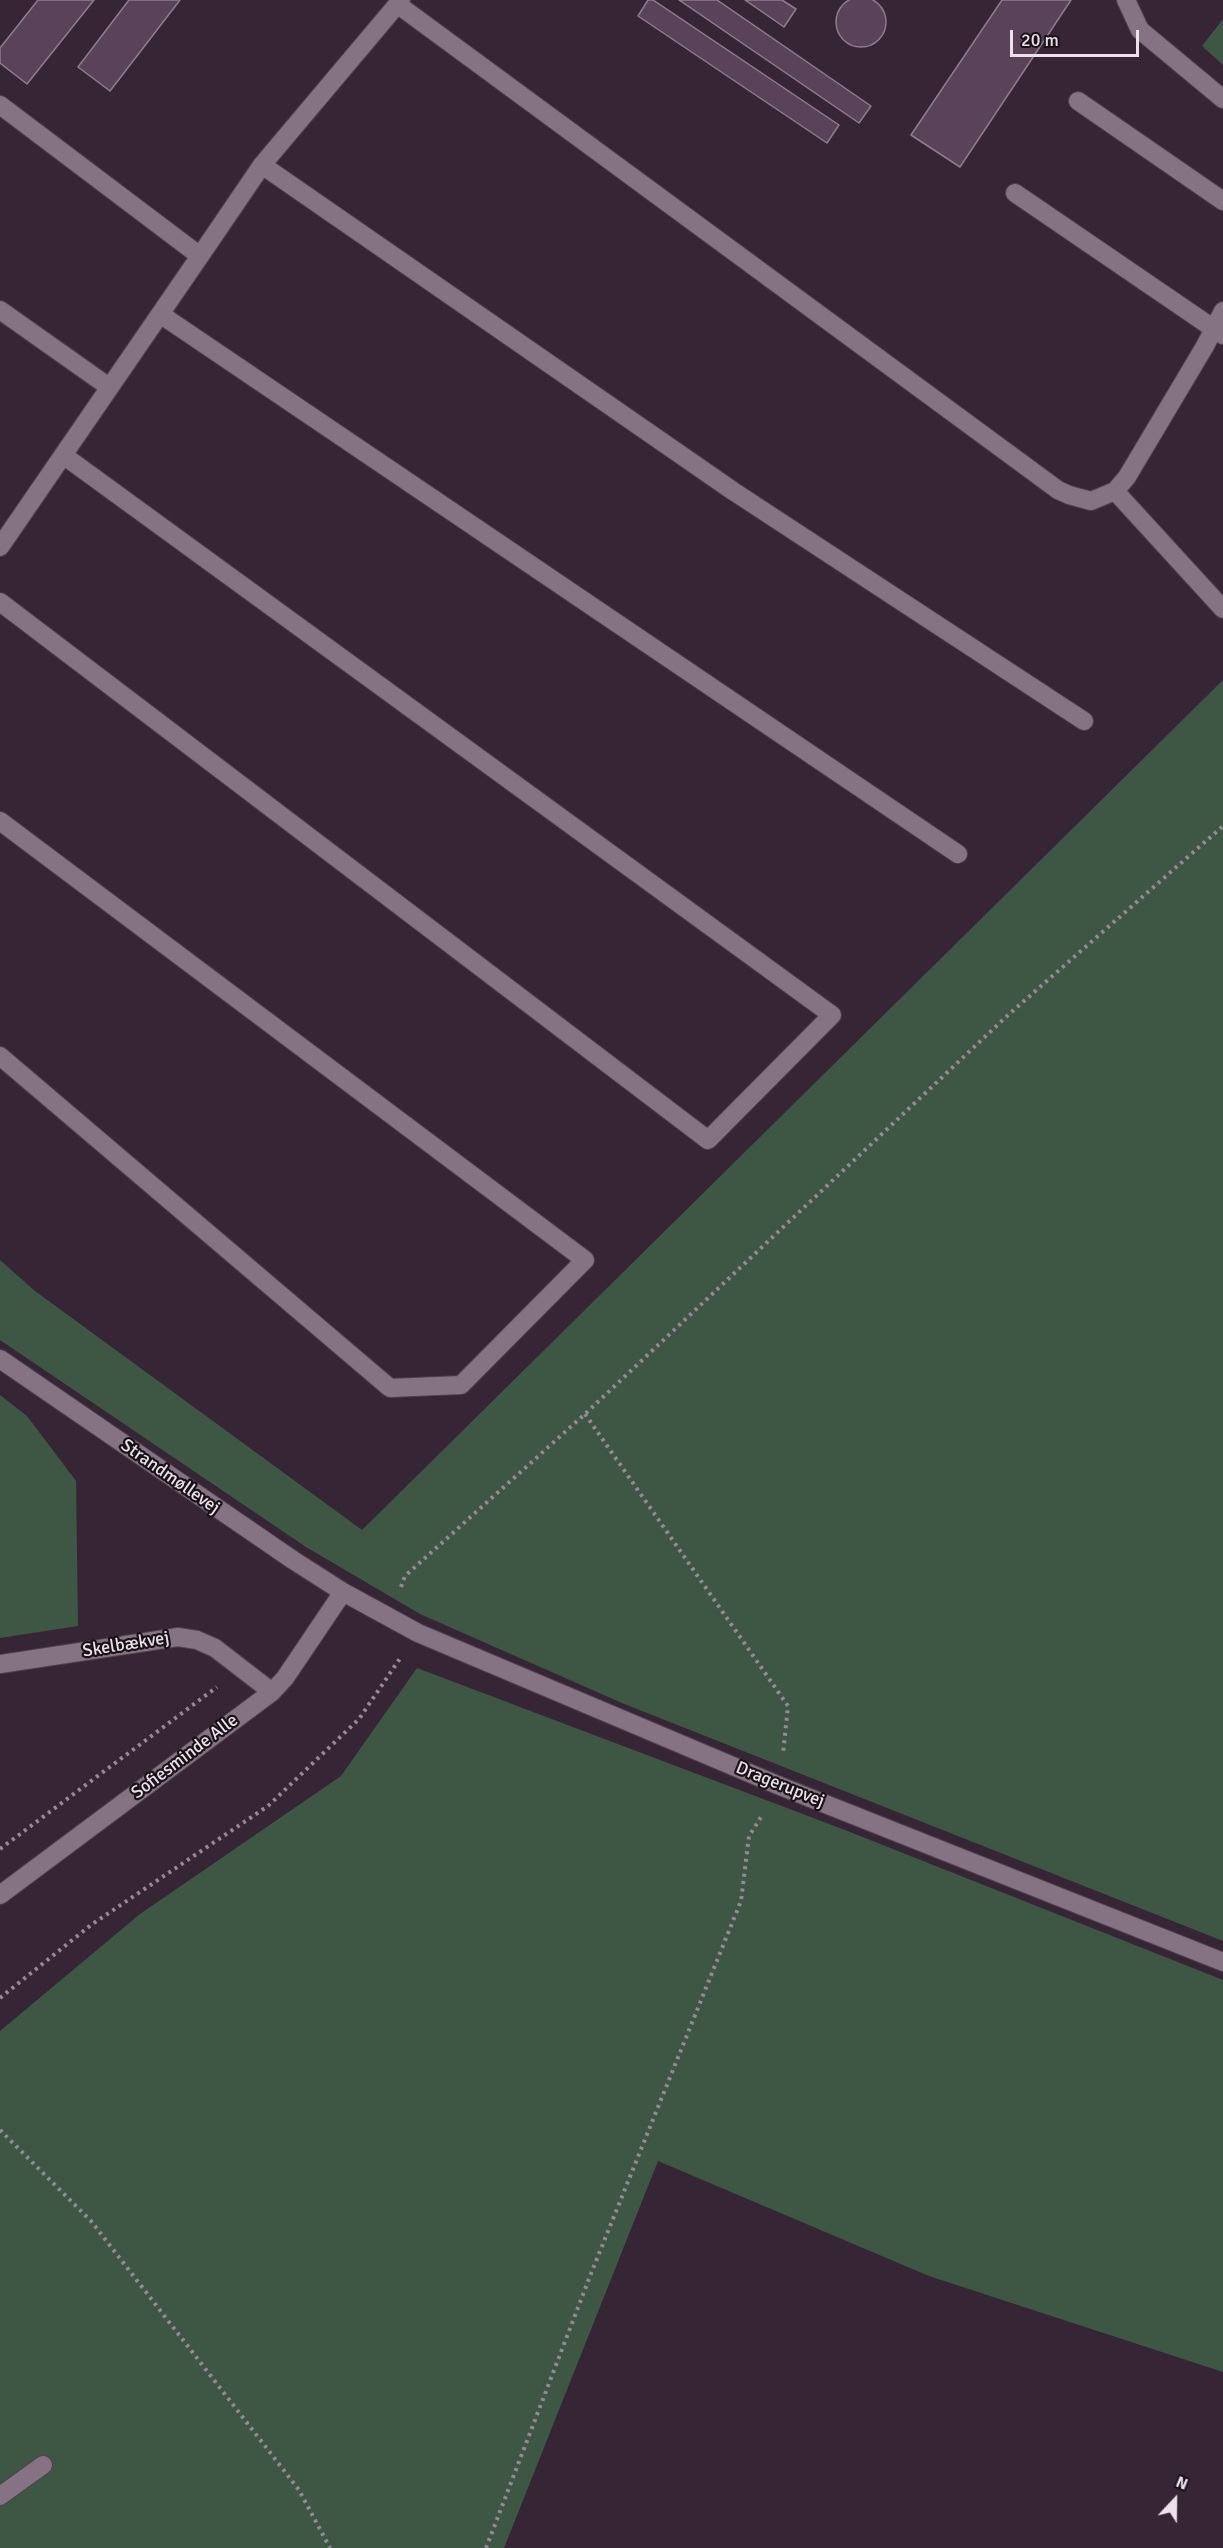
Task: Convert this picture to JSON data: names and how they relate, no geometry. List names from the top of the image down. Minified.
{"streets":{"street":["Strandmøllevej","Skelbækvej","Sofiesminde Alle","Dragerupvej"]},"crossings":[["Strandmøllevej","Sofiesminde Alle"],["Strandmøllevej","Dragerupvej"],["Skelbækvej","Sofiesminde Alle"],["Sofiesminde Alle","Dragerupvej"]],"scale_bar":"20 m","north":"top"}
